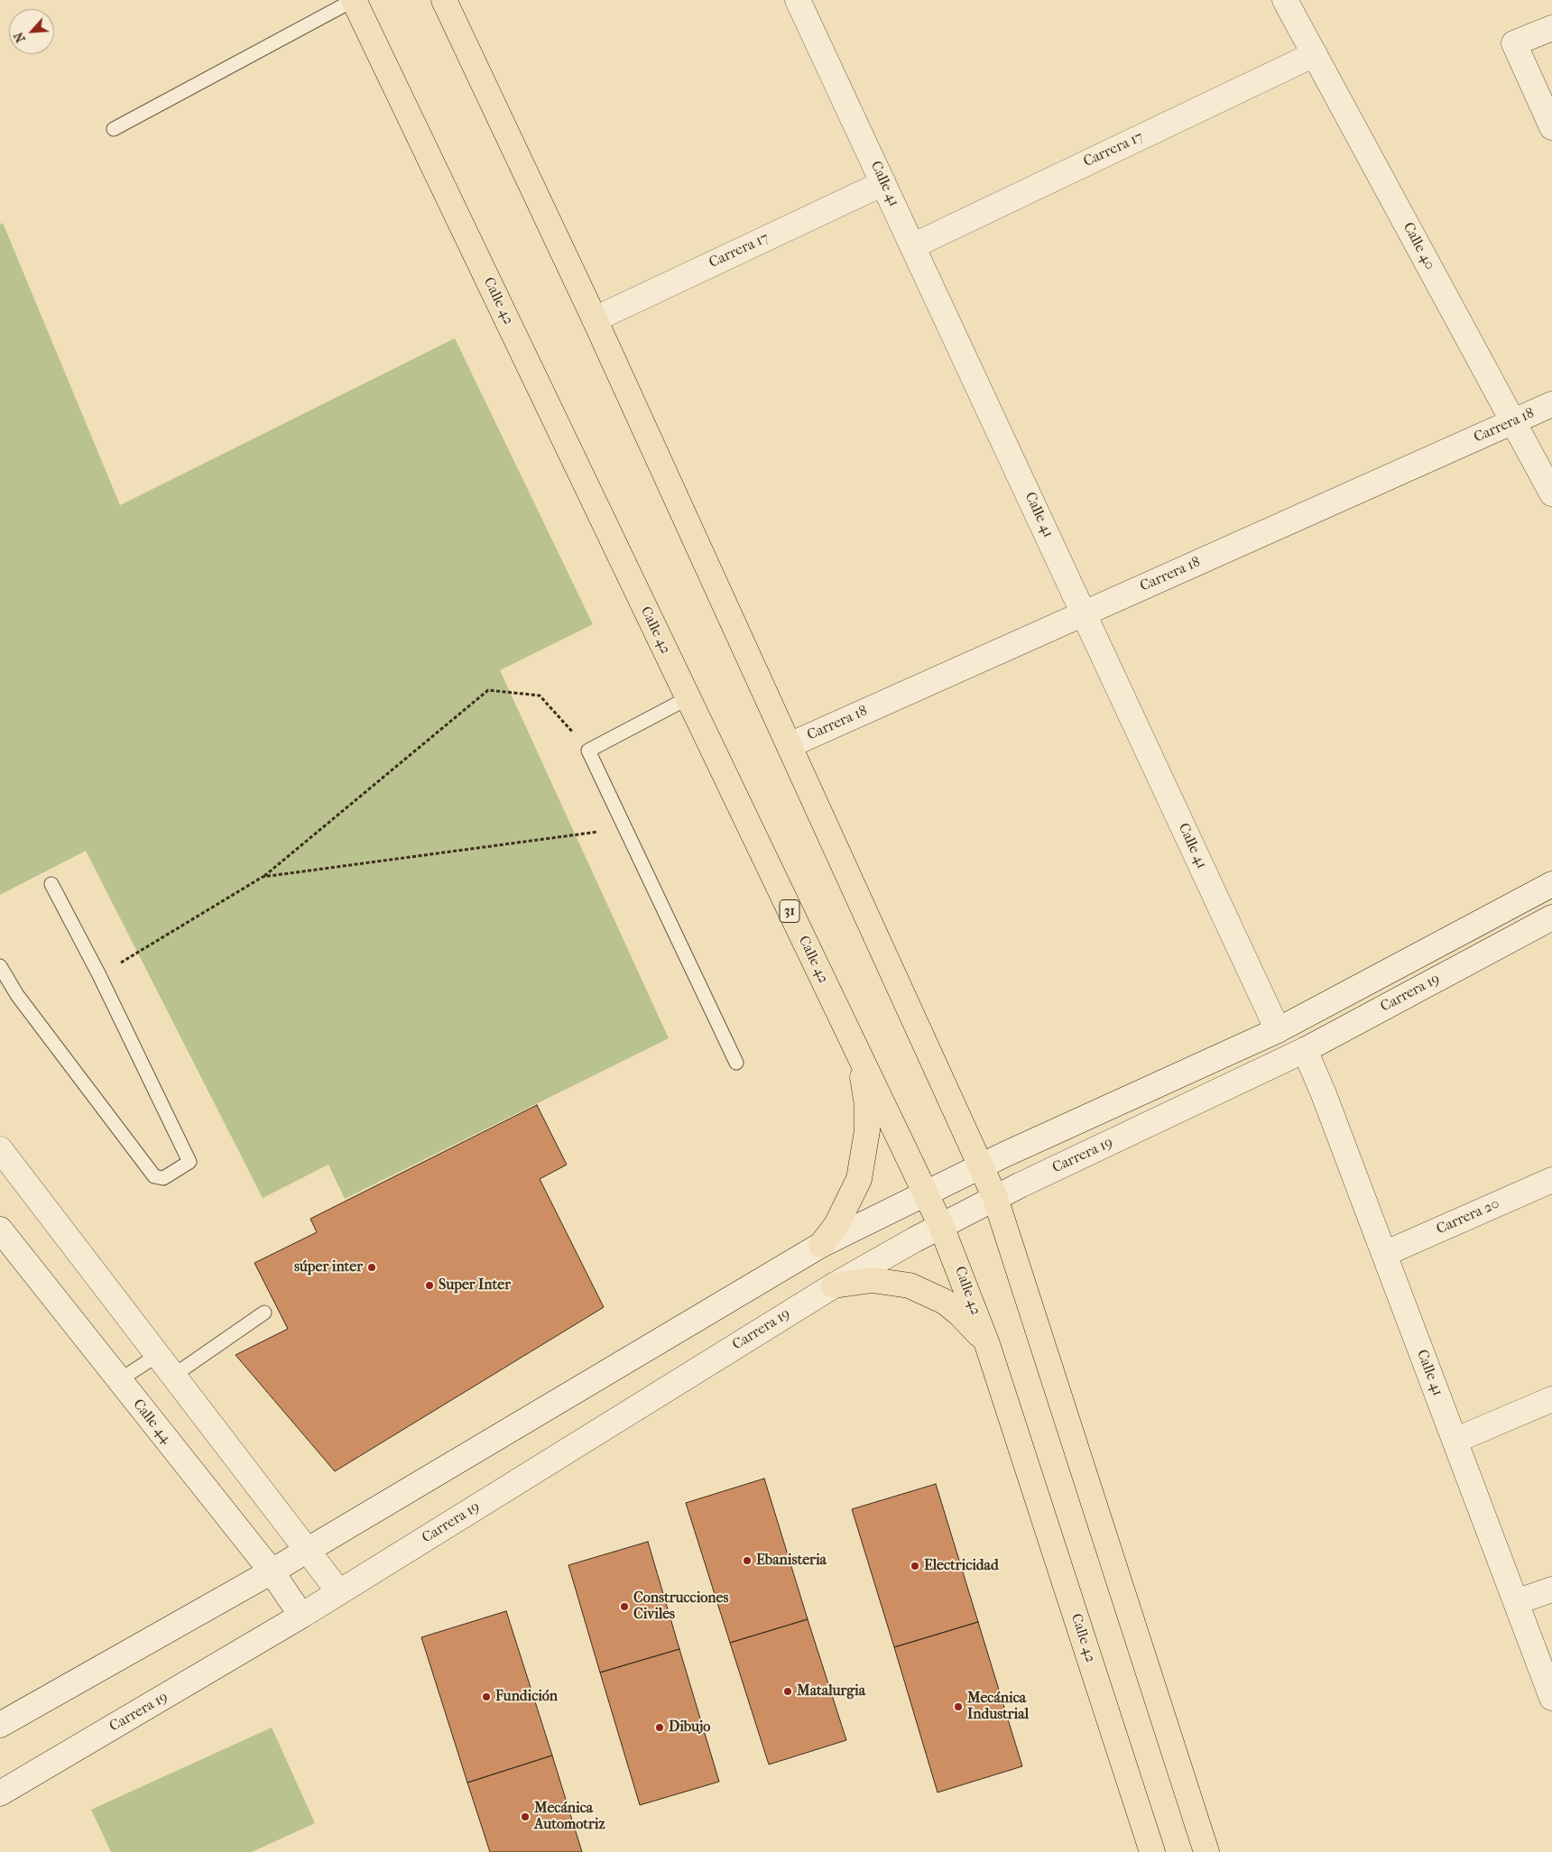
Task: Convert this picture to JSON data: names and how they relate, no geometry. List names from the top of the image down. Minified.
{"streets":{"main road":["Calle 42","31"],"street":["Carrera 17","Calle 41","Calle 40","Carrera 18","Carrera 19","Carrera 20","Calle 44"]},"crossings":[["Carrera 17","Calle 41"],["Carrera 17","Calle 40"],["Calle 41","Carrera 18"],["Calle 41","Carrera 19"],["Calle 41","Carrera 20"],["Calle 40","Carrera 18"],["Calle 42","Carrera 19"],["Carrera 19","Calle 44"]],"places":["súper inter","Super Inter","Ebanisteria","Electricidad","Construcciones Civiles","Matalurgia","Fundición","Mecánica Industrial","Dibujo","Mecánica Automotriz"],"north":"bottom left"}
